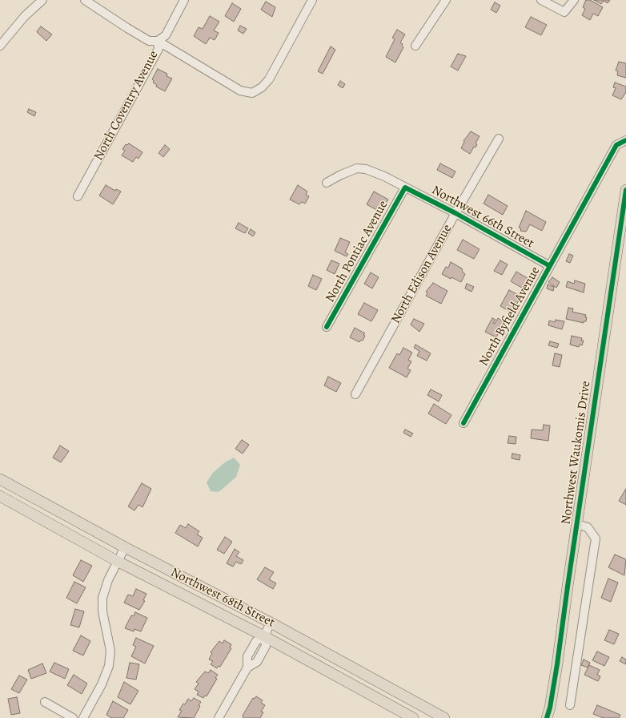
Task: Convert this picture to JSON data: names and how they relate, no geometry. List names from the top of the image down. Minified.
{"streets":{"main road":["Northwest Waukomis Drive","Northwest 68th Street"],"street":["North Coventry Avenue","Northwest 66th Street","North Pontiac Avenue","North Edison Avenue","North Byfield Avenue"]},"crossings":[["Northwest 66th Street","North Pontiac Avenue"],["Northwest 66th Street","North Edison Avenue"],["Northwest 66th Street","North Byfield Avenue"]]}
